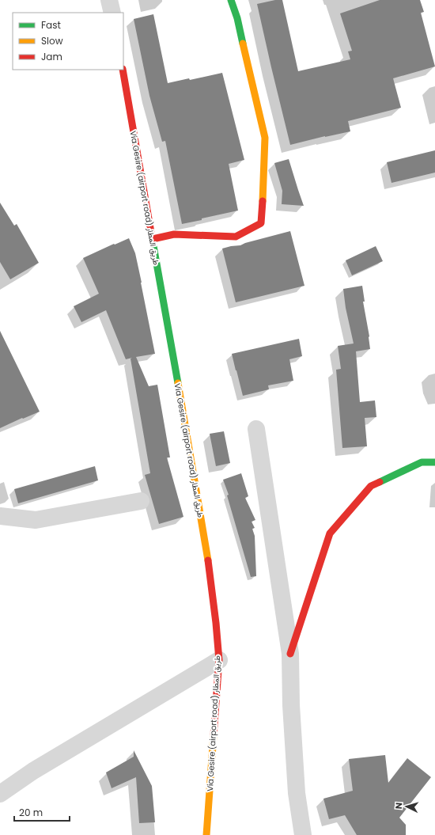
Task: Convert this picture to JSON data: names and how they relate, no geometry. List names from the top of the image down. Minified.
{"streets":{"street":["Via Gesire (airport road) طريق المطار"]},"legend":["Fast","Slow","Jam"],"scale_bar":"20 m","north":"left"}
